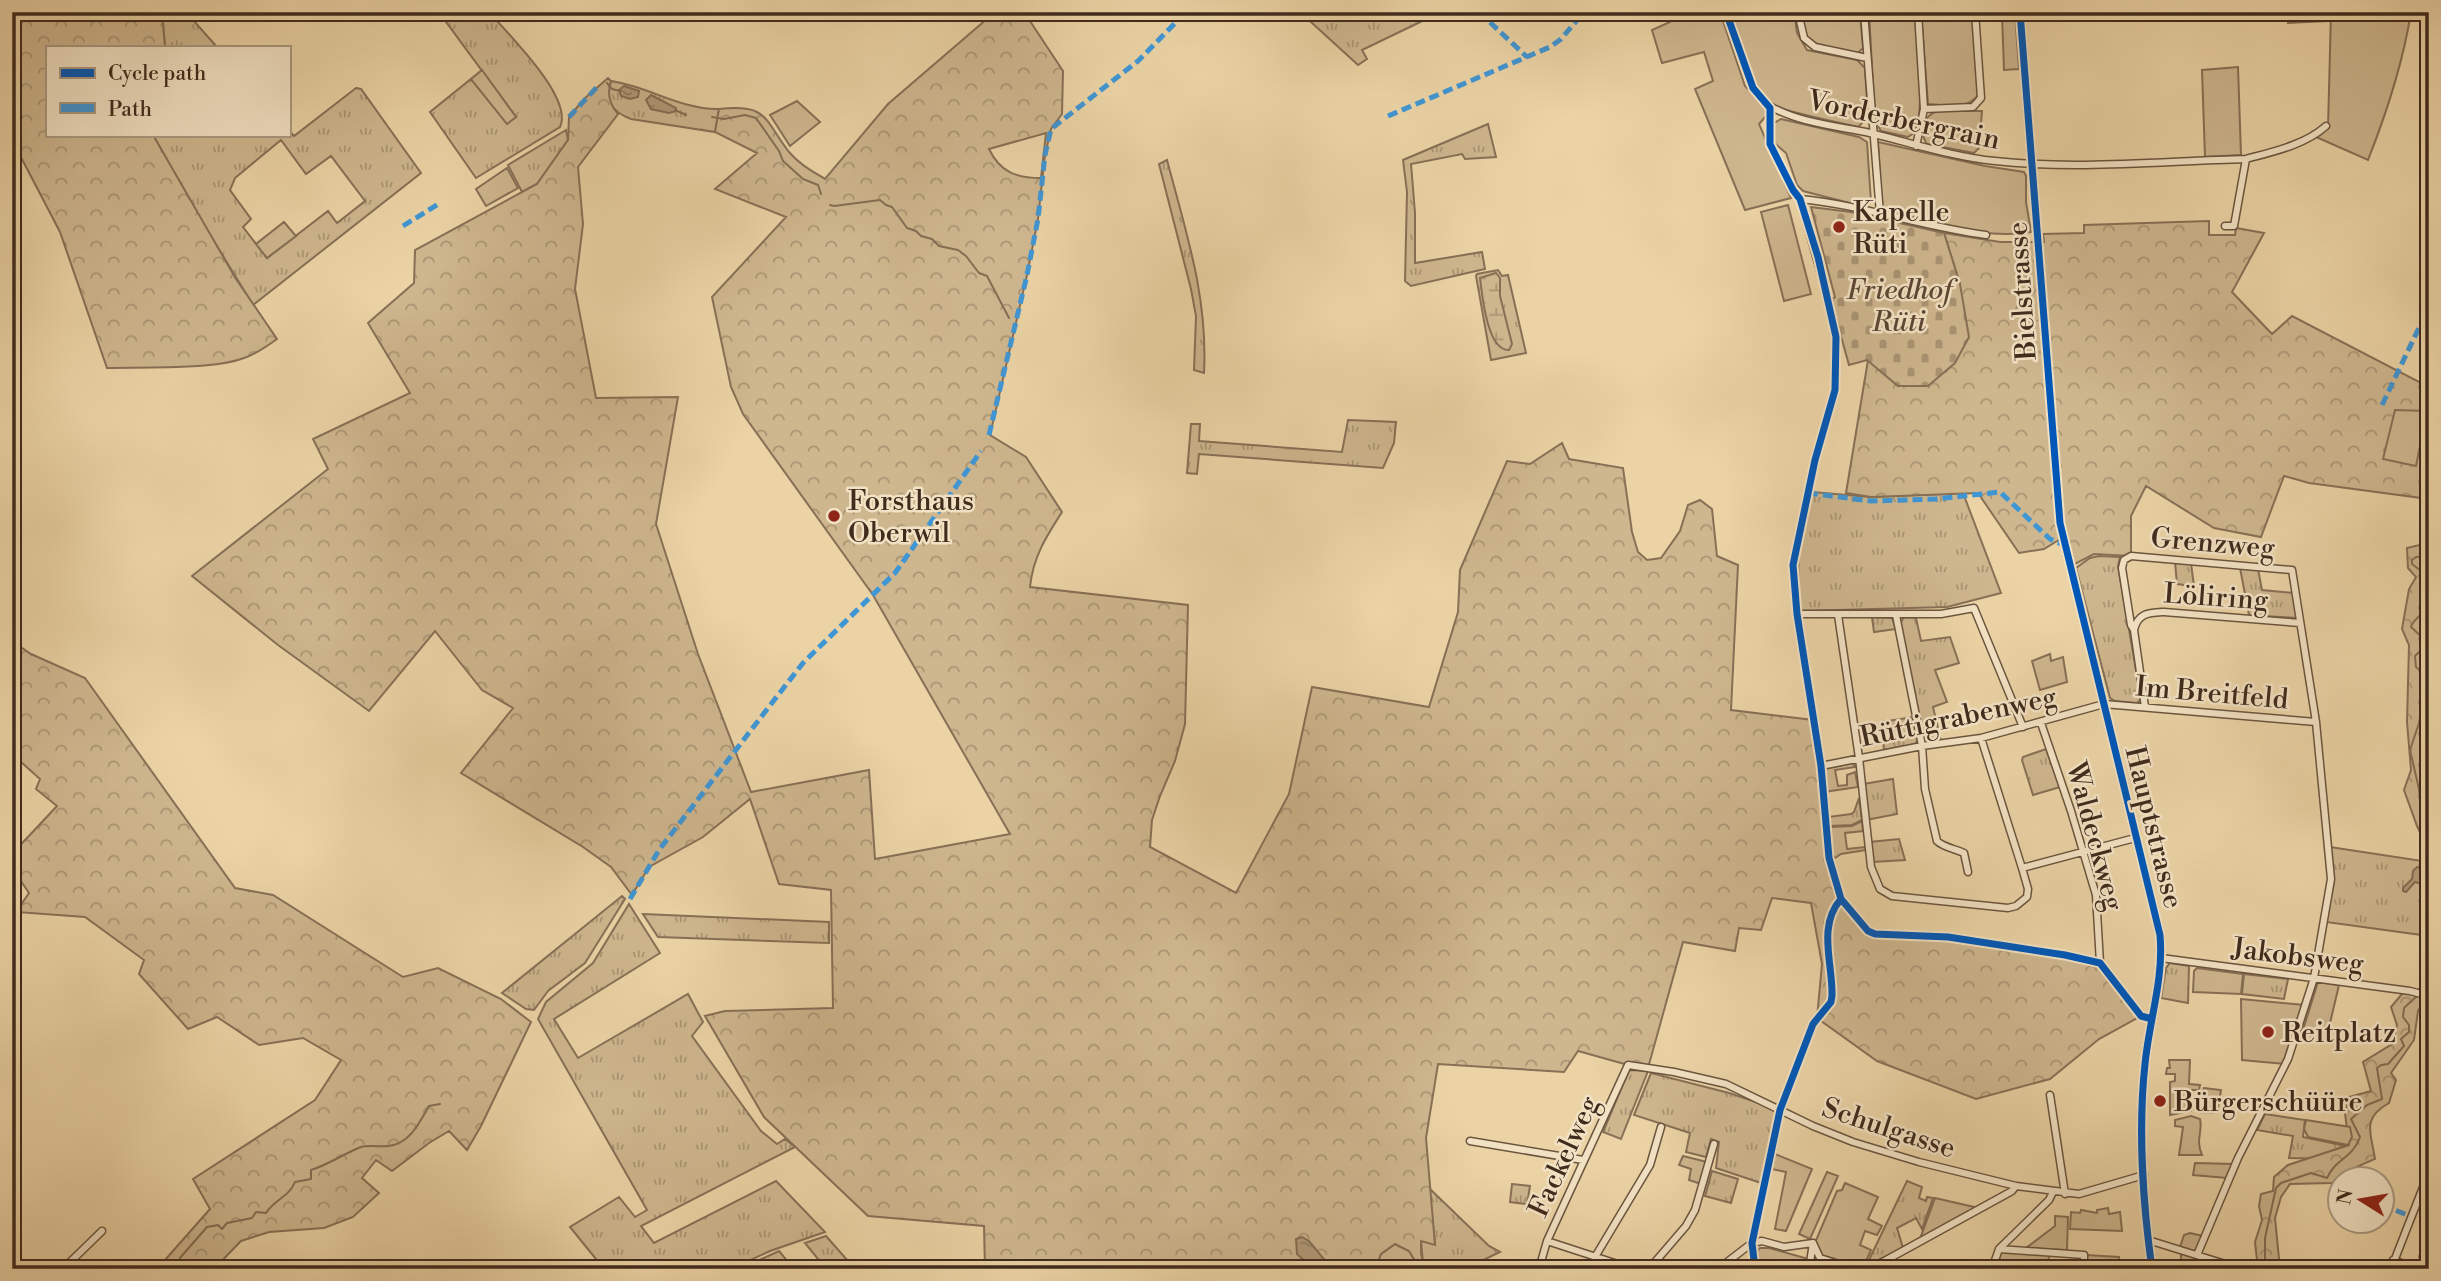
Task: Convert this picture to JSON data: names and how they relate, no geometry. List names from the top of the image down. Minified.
{"streets":{"main road":["Bielstrasse","Hauptstrasse"],"street":["Vorderbergrain","Grenzweg","Löliring","Im Breitfeld","Rüttigrabenweg","Waldeckweg","Jakobsweg","Schulgasse","Fackelweg"]},"crossings":[["Vorderbergrain","Bielstrasse"],["Bielstrasse","Hauptstrasse"],["Grenzweg","Löliring"],["Löliring","Im Breitfeld"],["Im Breitfeld","Rüttigrabenweg"],["Im Breitfeld","Hauptstrasse"],["Rüttigrabenweg","Hauptstrasse"],["Rüttigrabenweg","Waldeckweg"],["Hauptstrasse","Waldeckweg"],["Hauptstrasse","Jakobsweg"],["Hauptstrasse","Schulgasse"],["Schulgasse","Fackelweg"]],"parks":["Friedhof Rüti"],"places":["Kapelle Rüti","Forsthaus Oberwil","Reitplatz","Bürgerschüüre"],"legend":["Cycle path","Path"],"north":"left"}
